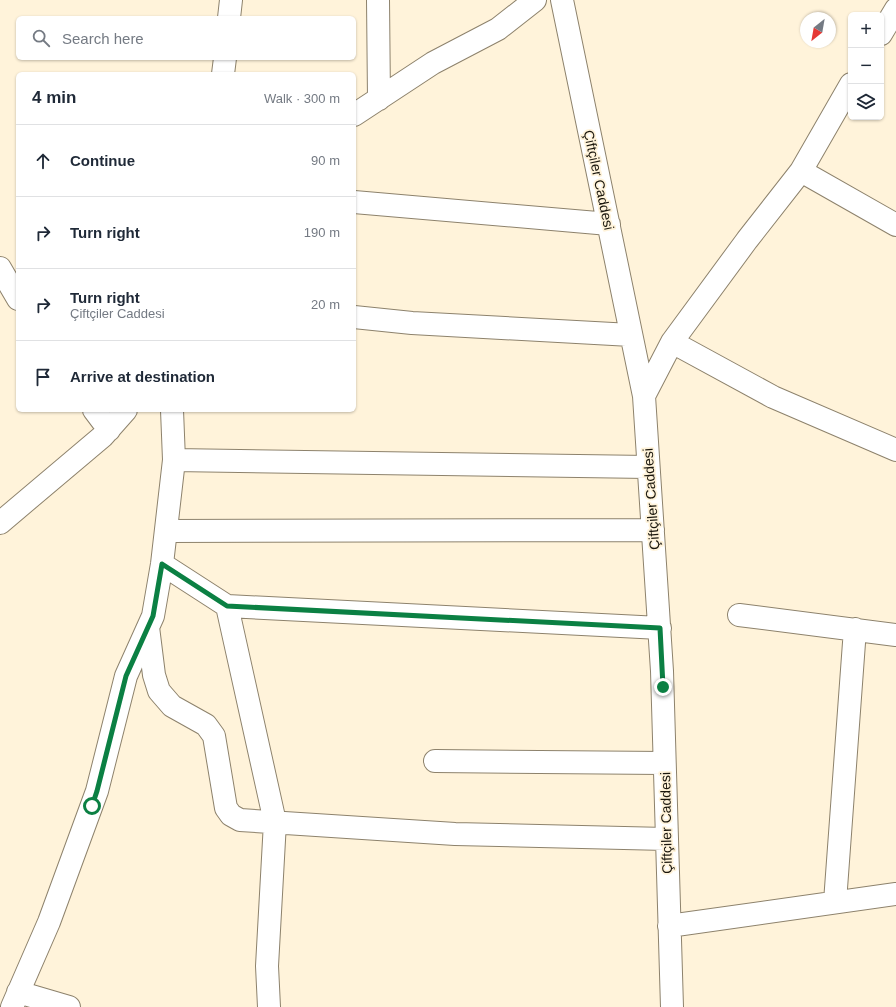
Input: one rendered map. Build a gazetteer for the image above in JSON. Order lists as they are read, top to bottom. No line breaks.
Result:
{"streets":{"street":["Çiftçiler Caddesi"]},"north":"bottom left","page":{"map_buttons":["+","−"],"search":"Search here","heading":["4 min","Walk · 300 m"],"list":[["Continue","90 m"],["Turn right","190 m"],["Turn right","Çiftçiler Caddesi","20 m"],"Arrive at destination"]}}
